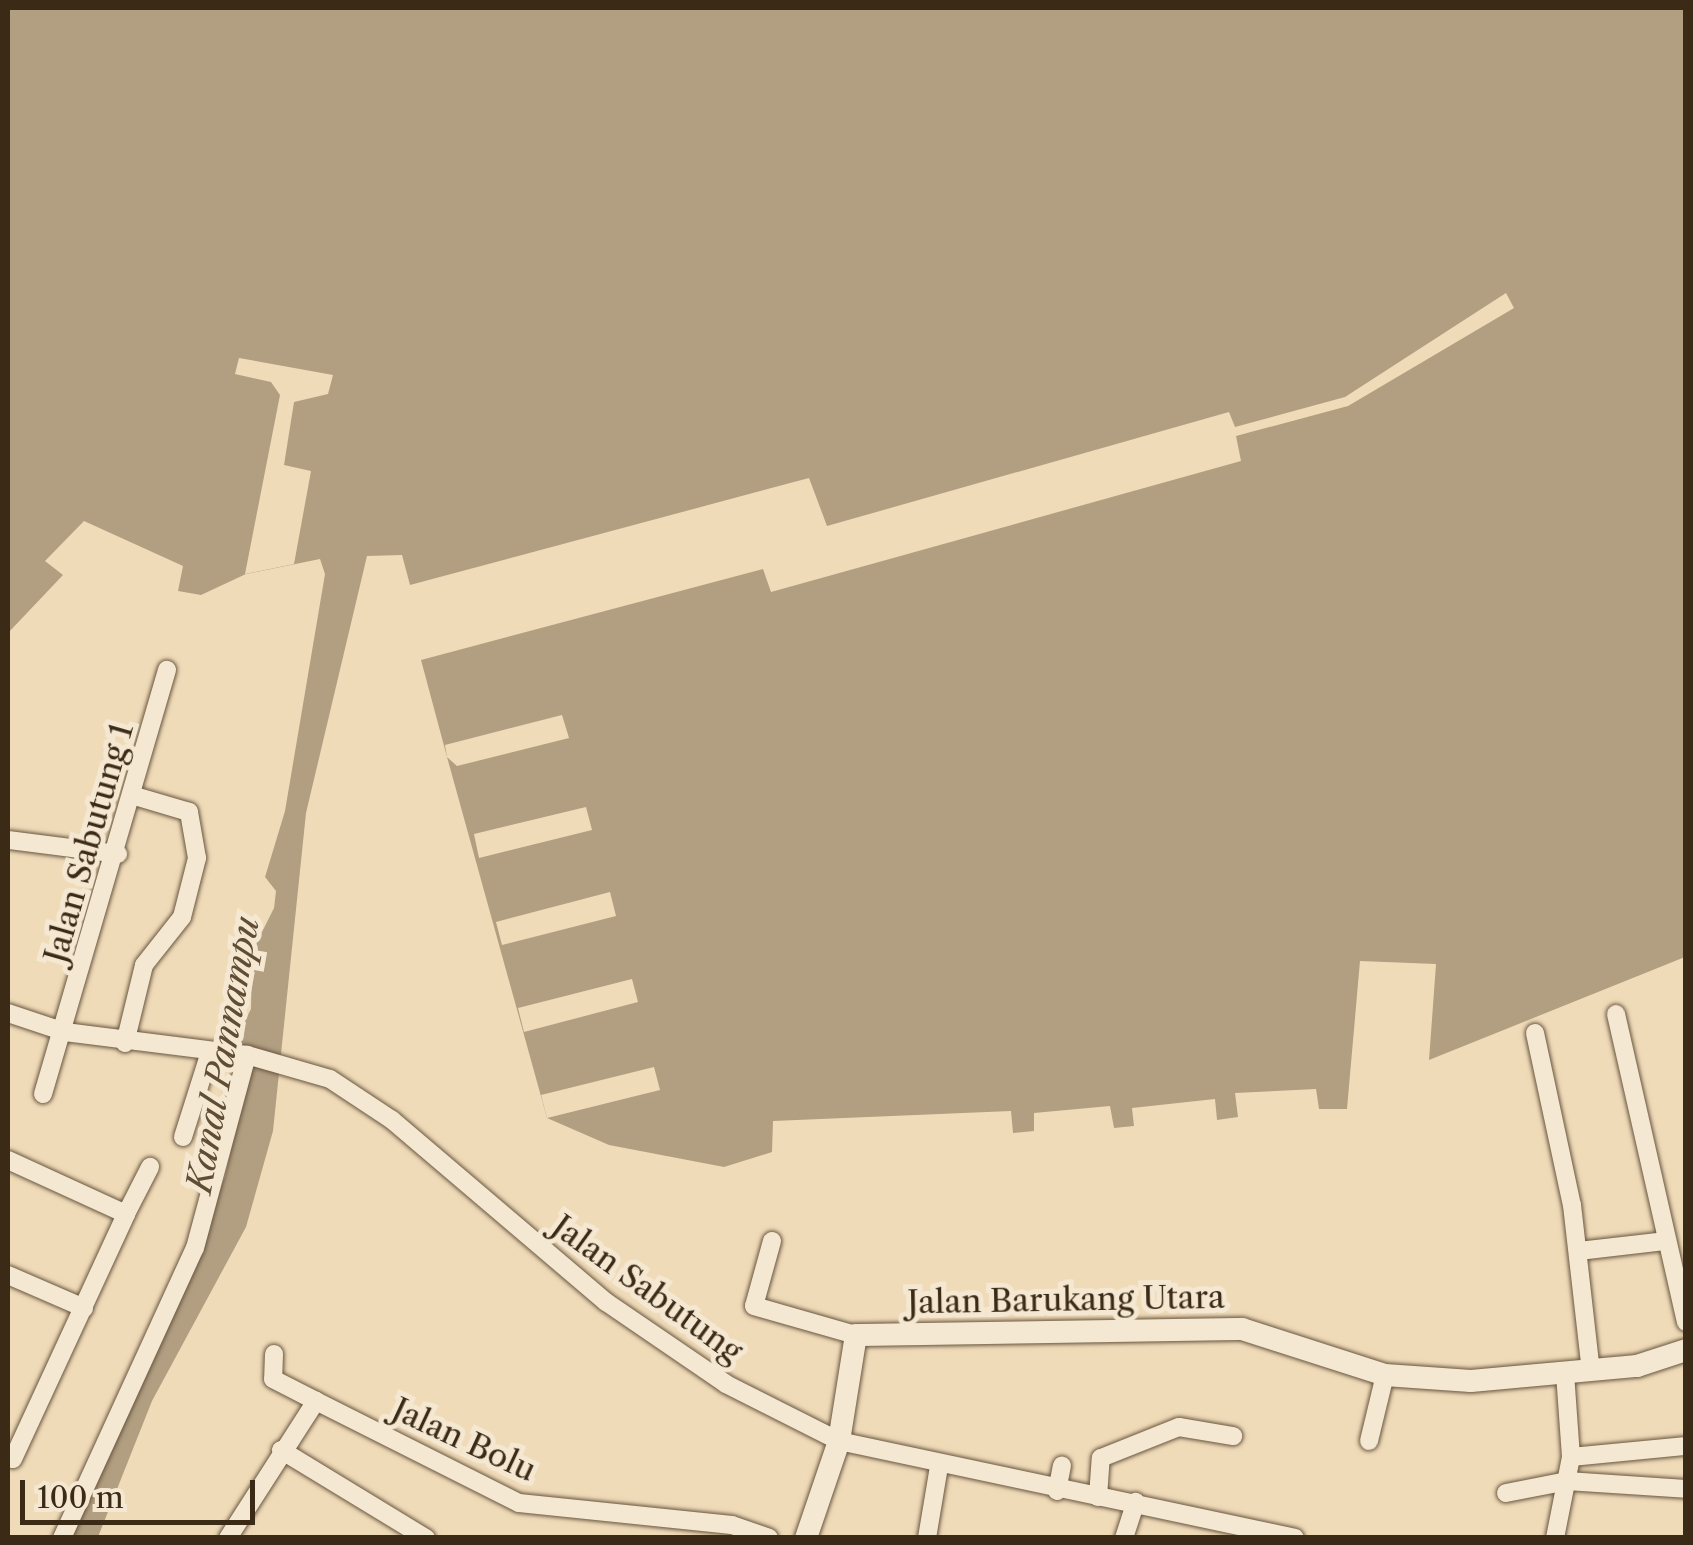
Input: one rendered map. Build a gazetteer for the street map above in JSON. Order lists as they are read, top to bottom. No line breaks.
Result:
{"streets":{"street":["Jalan Sabutung 1","Jalan Sabutung","Jalan Barukang Utara","Jalan Bolu"]},"crossings":[["Jalan Sabutung 1","Jalan Sabutung"]],"water":["Kanal Pannampu"],"scale_bar":"100 m"}
